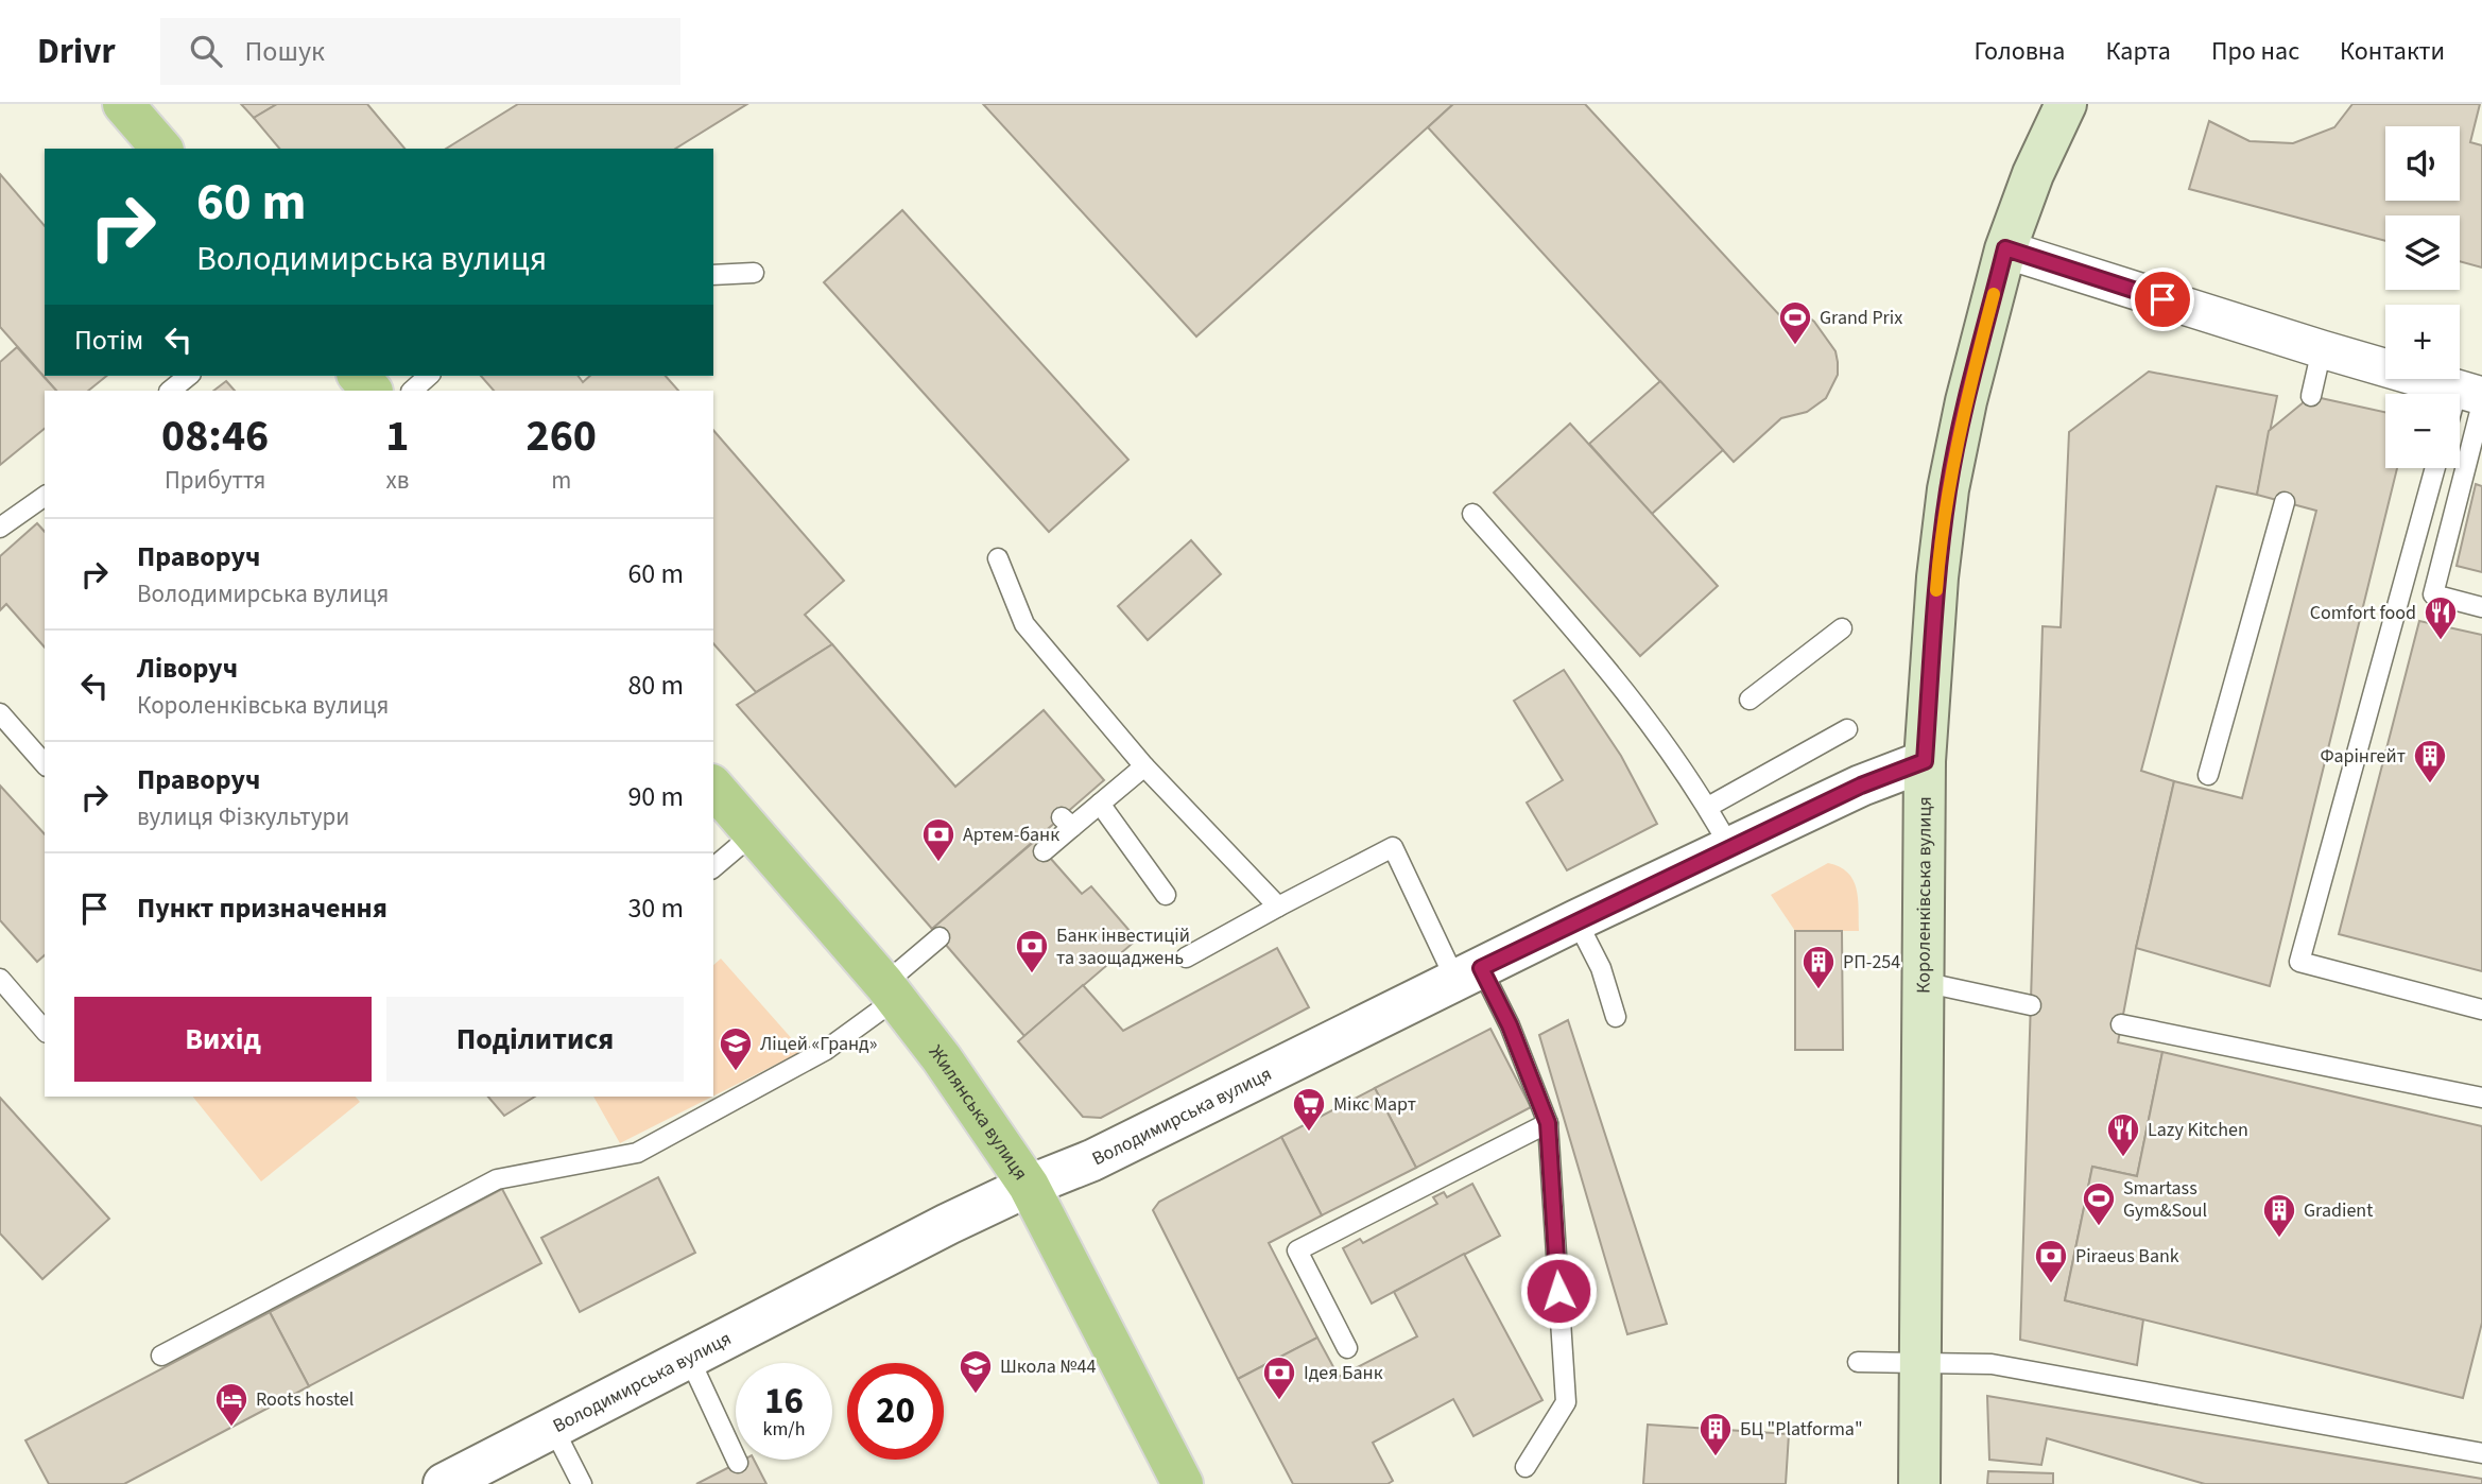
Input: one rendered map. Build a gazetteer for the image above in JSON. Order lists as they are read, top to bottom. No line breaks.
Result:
{"streets":{"main road":["Короленківська вулиця","Жилянська вулиця"],"street":["Володимирська вулиця"]},"crossings":[["Короленківська вулиця","Володимирська вулиця"],["Жилянська вулиця","Володимирська вулиця"]],"places":{"sports":["Grand Prix","Smartass Gym&Soul"],"restaurant":["Comfort food","Lazy Kitchen"],"building":["Фарінгейт","РП-254","Gradient","БЦ \"Platforma\""],"bank":["Артем-банк","Банк інвестицій та заощаджень","Piraeus Bank","Ідея Банк"],"school or university":["Ліцей «Гранд»","Школа №44"],"supermarket":["Мікс Март"],"hotel":["Roots hostel"]},"page":{"header":"Drivr","search":"Пошук","nav":["Головна","Карта","Про нас","Контакти"],"map_buttons":["+","−"],"turn":["60 m","Володимирська вулиця"],"then":"Потім","eta":["08:46","Прибуття","1","хв","260","m"],"list":[{"name":"Праворуч","note":"Володимирська вулиця","value":"60 m"},{"name":"Ліворуч","note":"Короленківська вулиця","value":"80 m"},{"name":"Праворуч","note":"вулиця Фізкультури","value":"90 m"},{"name":"Пункт призначення","value":"30 m"}],"buttons":["Вихід","Поділитися"],"speed":"16 km/h","limit":"20"}}
